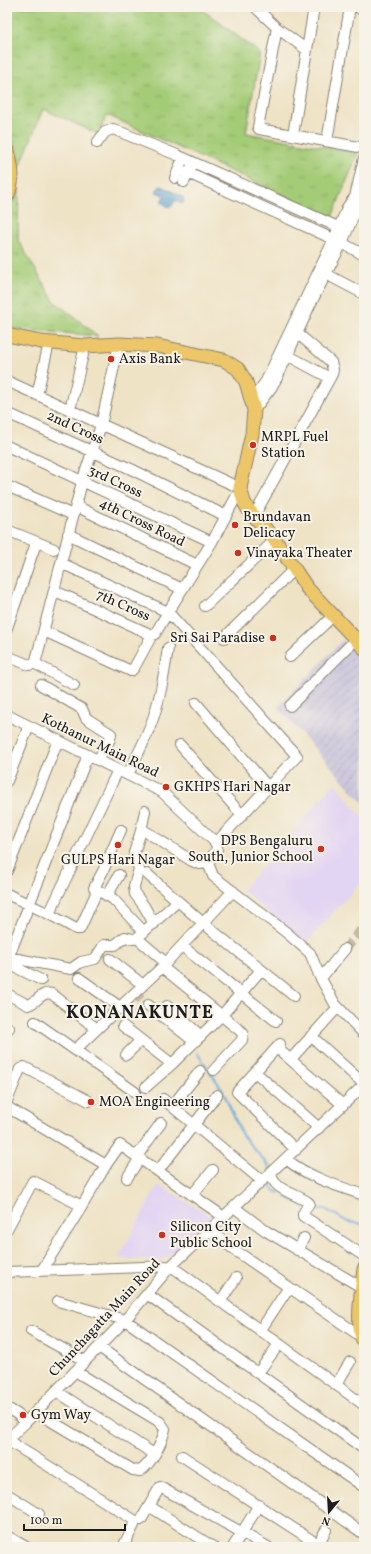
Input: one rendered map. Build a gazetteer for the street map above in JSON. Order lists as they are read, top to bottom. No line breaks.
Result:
{"streets":{"street":["2nd Cross","3rd Cross","4th Cross Road","7th Cross","Kothanur Main Road","Chunchagatta Main Road"]},"crossings":[["2nd Cross","7th Cross"],["3rd Cross","7th Cross"],["4th Cross Road","7th Cross"]],"districts":["KONANAKUNTE"],"places":["Axis Bank","MRPL Fuel Station","Brundavan Delicacy","Vinayaka Theater","Sri Sai Paradise","GKHPS Hari Nagar","GULPS Hari Nagar","DPS Bengaluru South, Junior School","MOA Engineering","Silicon City Public School","Gym Way"],"scale_bar":"100 m","north":"bottom"}
